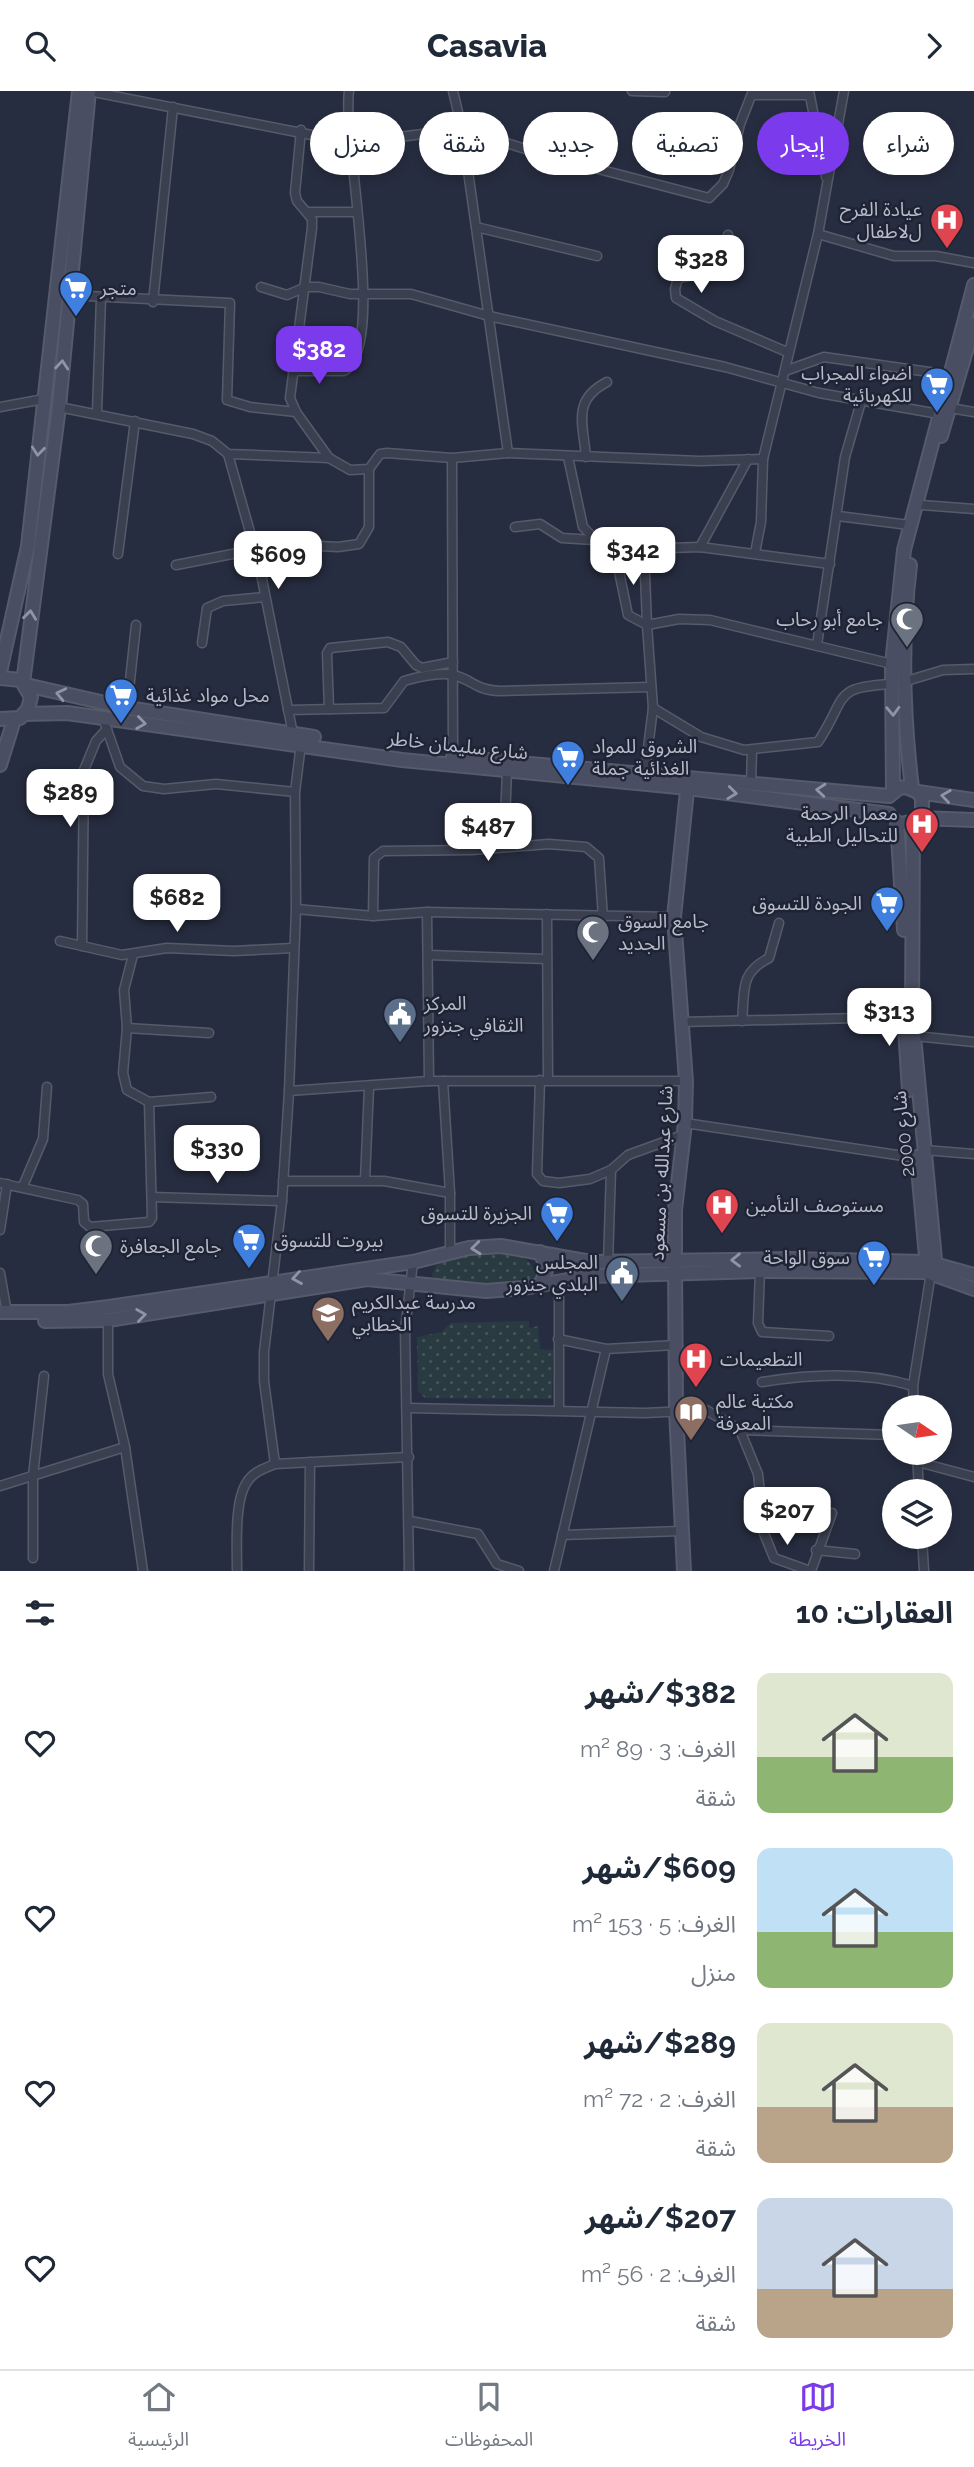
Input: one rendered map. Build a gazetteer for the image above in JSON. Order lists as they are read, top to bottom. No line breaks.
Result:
{"streets":{"main road":["شارع سليمان خاطر","شارع 2000","شارع عبدالله بن مسعود"]},"crossings":[["شارع سليمان خاطر","شارع 2000"],["شارع سليمان خاطر","شارع عبدالله بن مسعود"]],"places":{"hospital":["عيادة الفرح لﻻطفال","معمل الرحمة للتحاليل الطبية","مستوصف التأمين","التطعيمات"],"supermarket":["متجر","اضواء المجراب للكهربائية","محل مواد غذائية","الشروق للمواد الغذائية جملة","الجودة للتسوق","الجزيرة للتسوق","بيروت للتسوق","سوق الواحة"],"mosque":["جامع أبو رحاب","جامع السوق الجديد","جامع الجعافرة"],"public building":["المركز الثقافي جنزور","المجلس البلدي جنزور"],"school or university":["مدرسة عبدالكريم الخطابي"],"library":["مكتبة عالم المعرفة"]},"north":"right","page":{"header":"Casavia","chip":["شراء","إيجار","تصفية","جديد","شقة","منزل"],"price":["$328","$382","$342","$609","$289","$487","$682","$313","$330","$207"],"heading":"العقارات: 10","list":[{"name":"$382/شهر","note":"الغرف: 3 · 89 m² · شقة"},{"name":"$609/شهر","note":"الغرف: 5 · 153 m² · منزل"},{"name":"$289/شهر","note":"الغرف: 2 · 72 m² · شقة"},{"name":"$207/شهر","note":"الغرف: 2 · 56 m² · شقة"}],"tabs":["الخريطة","المحفوظات","الرئيسية"]}}
